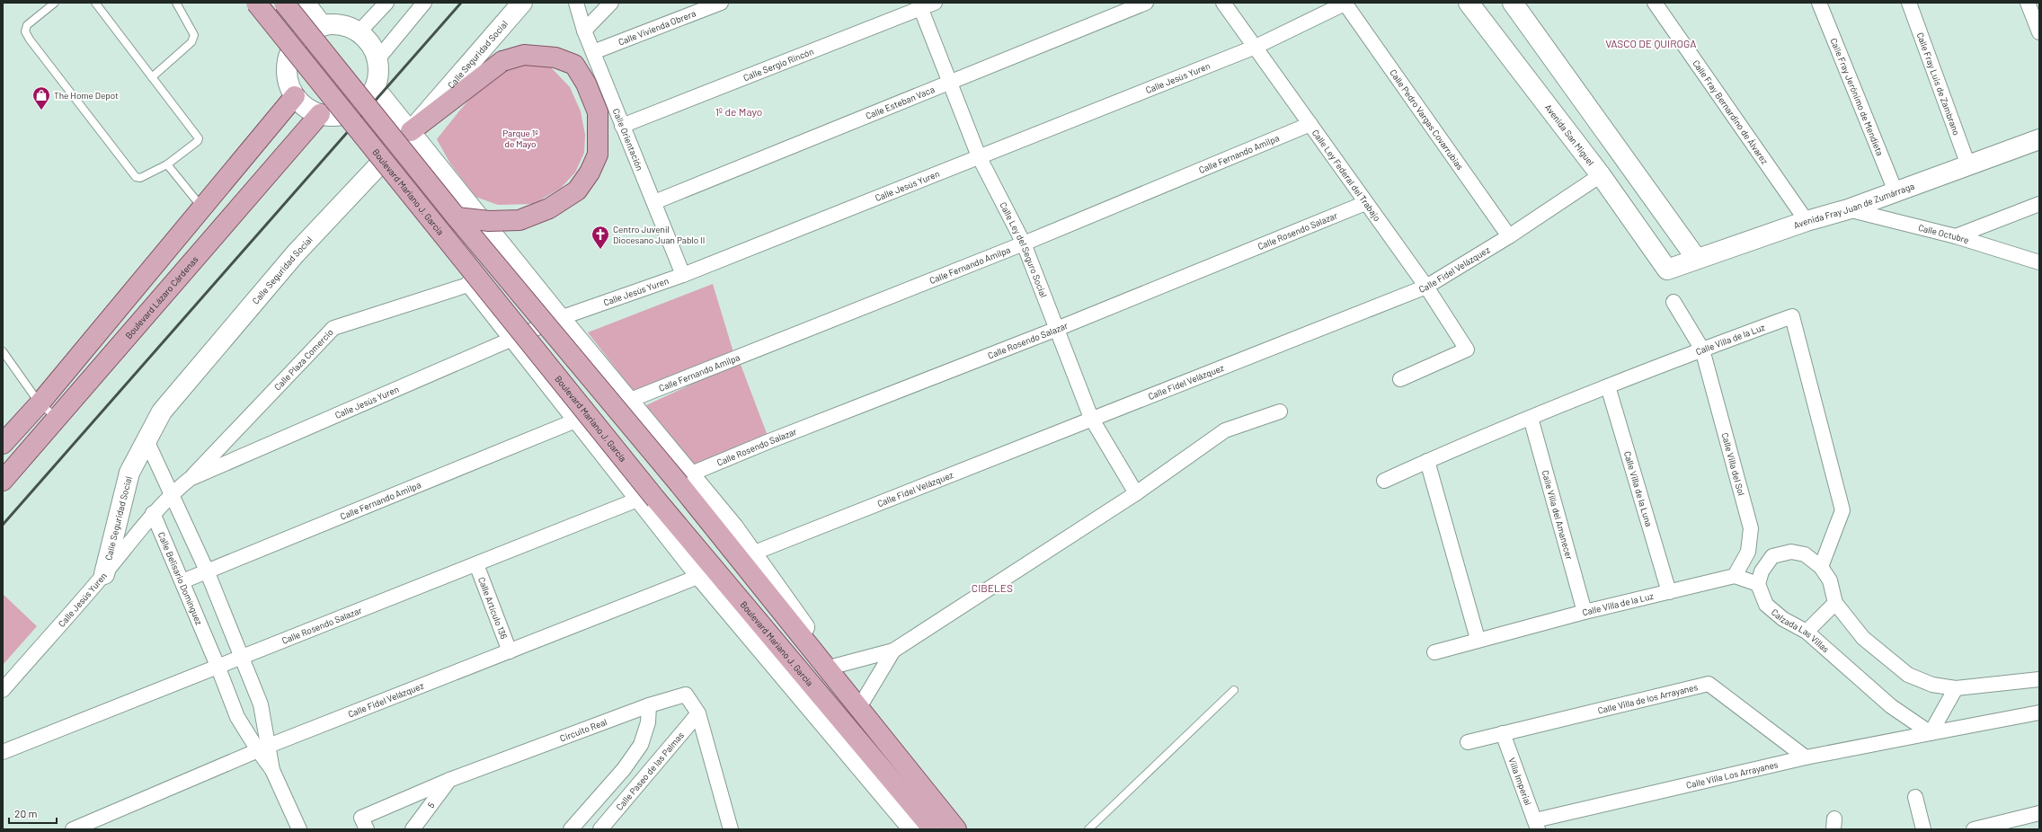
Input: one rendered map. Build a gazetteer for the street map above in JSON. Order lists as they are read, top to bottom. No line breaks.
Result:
{"streets":{"main road":["Boulevard Mariano J. García","Boulevard Lázaro Cárdenas"],"street":["Calle Vivienda Obrera","Calle Seguridad Social","Calle Sergio Rincón","Calle Jesús Yuren","Calle Fray Luis de Zambrano","Calle Fray Jerónimo de Mendieta","Calle Esteban Vaca","Calle Fray Bernardino de Álvarez","Calle Pedro Vargas Covarrubias","Avenida San Miguel","Calle Orientación","Calle Fernando Amilpa","Calle Ley Federal del Trabajo","Avenida Fray Juan de Zumárraga","Calle Rosendo Salazar","Calle Octubre","Calle Ley del Seguro Social","Calle Fidel Velázquez","Calle Villa de la Luz","Calle Plaza Comercio","Calle Villa del Sol","Calle Villa de la Luna","Calle Villa del Amanecer","Calle Belisario Domínguez","Calle Artículo 136","Calzada Las Villas","Calle Villa de los Arrayanes","Circuito Real","Calle Paseo de las Palmas","Calle Villa Los Arrayanes","Villa Imperial","5"]},"crossings":[["Calle Vivienda Obrera","Calle Orientación"],["Calle Seguridad Social","Calle Jesús Yuren"],["Calle Sergio Rincón","Calle Orientación"],["Calle Sergio Rincón","Calle Ley del Seguro Social"],["Calle Jesús Yuren","Calle Pedro Vargas Covarrubias"],["Calle Jesús Yuren","Calle Orientación"],["Calle Jesús Yuren","Calle Ley Federal del Trabajo"],["Calle Jesús Yuren","Calle Ley del Seguro Social"],["Calle Jesús Yuren","Calle Plaza Comercio"],["Calle Fray Luis de Zambrano","Avenida Fray Juan de Zumárraga"],["Calle Fray Jerónimo de Mendieta","Avenida Fray Juan de Zumárraga"],["Calle Esteban Vaca","Calle Orientación"],["Calle Esteban Vaca","Calle Ley del Seguro Social"],["Calle Fray Bernardino de Álvarez","Avenida Fray Juan de Zumárraga"],["Calle Pedro Vargas Covarrubias","Calle Fidel Velázquez"],["Avenida San Miguel","Avenida Fray Juan de Zumárraga"],["Avenida San Miguel","Calle Fidel Velázquez"],["Calle Fernando Amilpa","Calle Ley Federal del Trabajo"],["Calle Fernando Amilpa","Calle Ley del Seguro Social"],["Calle Fernando Amilpa","Calle Belisario Domínguez"],["Calle Ley Federal del Trabajo","Calle Rosendo Salazar"],["Calle Ley Federal del Trabajo","Calle Fidel Velázquez"],["Boulevard Mariano J. García","Calle Rosendo Salazar"],["Avenida Fray Juan de Zumárraga","Calle Octubre"],["Calle Rosendo Salazar","Calle Ley del Seguro Social"],["Calle Rosendo Salazar","Calle Belisario Domínguez"],["Calle Rosendo Salazar","Calle Artículo 136"],["Calle Ley del Seguro Social","Calle Fidel Velázquez"],["Calle Fidel Velázquez","Calle Belisario Domínguez"],["Calle Fidel Velázquez","Calle Artículo 136"],["Calle Villa de la Luz","Calle Villa del Sol"],["Calle Villa de la Luz","Calle Villa de la Luna"],["Calle Villa de la Luz","Calle Villa del Amanecer"],["Calle Villa de la Luz","Calzada Las Villas"],["Calzada Las Villas","Calle Villa Los Arrayanes"],["Calle Villa de los Arrayanes","Calle Villa Los Arrayanes"],["Calle Villa de los Arrayanes","Villa Imperial"],["Circuito Real","Calle Paseo de las Palmas"],["Circuito Real","5"],["Calle Villa Los Arrayanes","Villa Imperial"]],"districts":["VASCO DE QUIROGA","1º de Mayo","CIBELES"],"parks":["Parque 1º de Mayo"],"places":{"shop":["The Home Depot"],"church":["Centro Juvenil Diocesano Juan Pablo II"]},"scale_bar":"20 m"}
